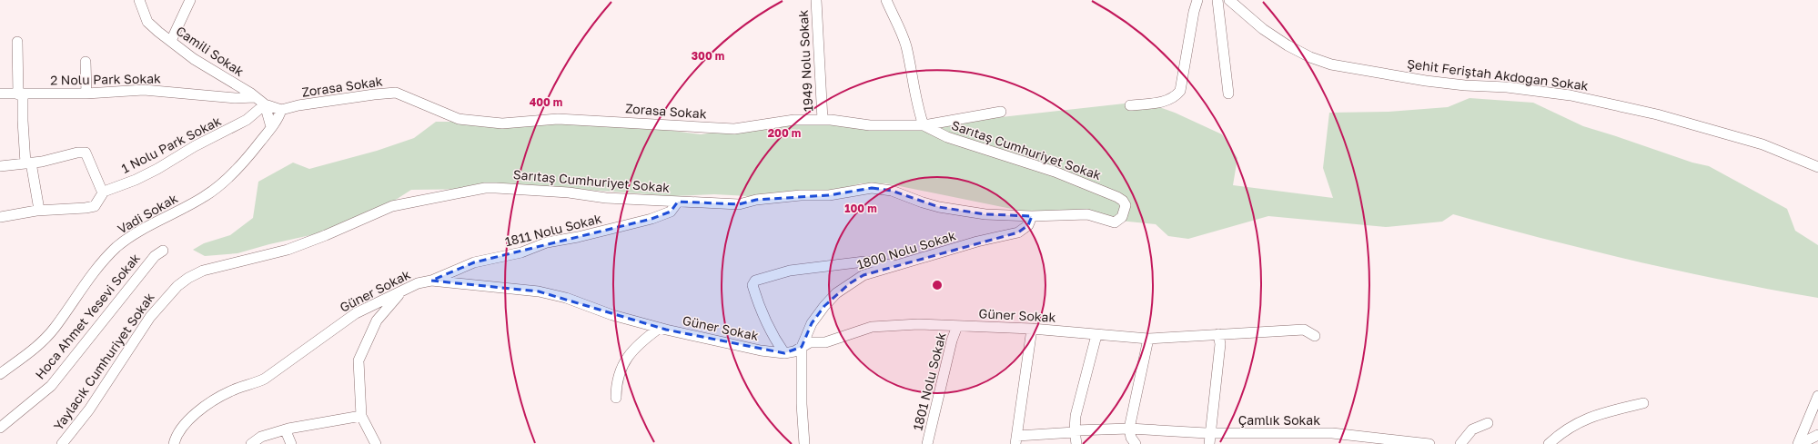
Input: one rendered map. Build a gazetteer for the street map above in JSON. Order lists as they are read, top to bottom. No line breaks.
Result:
{"streets":{"street":["Camili Sokak","1949 Nolu Sokak","Şehit Feriştah Akdoğan Sokak","2 Nolu Park Sokak","Zorasa Sokak","1 Nolu Park Sokak","Sarıtaş Cumhuriyet Sokak","Vadi Sokak","1811 Nolu Sokak","1800 Nolu Sokak","Güner Sokak","Hoca Ahmet Yesevi Sokak","Yaylacık Cumhuriyet Sokak","1801 Nolu Sokak","Çamlık Sokak"]},"crossings":[["Camili Sokak","2 Nolu Park Sokak"],["Camili Sokak","Zorasa Sokak"],["Camili Sokak","1 Nolu Park Sokak"],["Camili Sokak","Vadi Sokak"],["1949 Nolu Sokak","Zorasa Sokak"],["Zorasa Sokak","Sarıtaş Cumhuriyet Sokak"],["Zorasa Sokak","Vadi Sokak"],["Sarıtaş Cumhuriyet Sokak","1811 Nolu Sokak"],["Sarıtaş Cumhuriyet Sokak","1800 Nolu Sokak"],["Sarıtaş Cumhuriyet Sokak","Yaylacık Cumhuriyet Sokak"],["1811 Nolu Sokak","Güner Sokak"],["1800 Nolu Sokak","Güner Sokak"],["Güner Sokak","1801 Nolu Sokak"]],"rings":["300 m","400 m","200 m","100 m"]}
